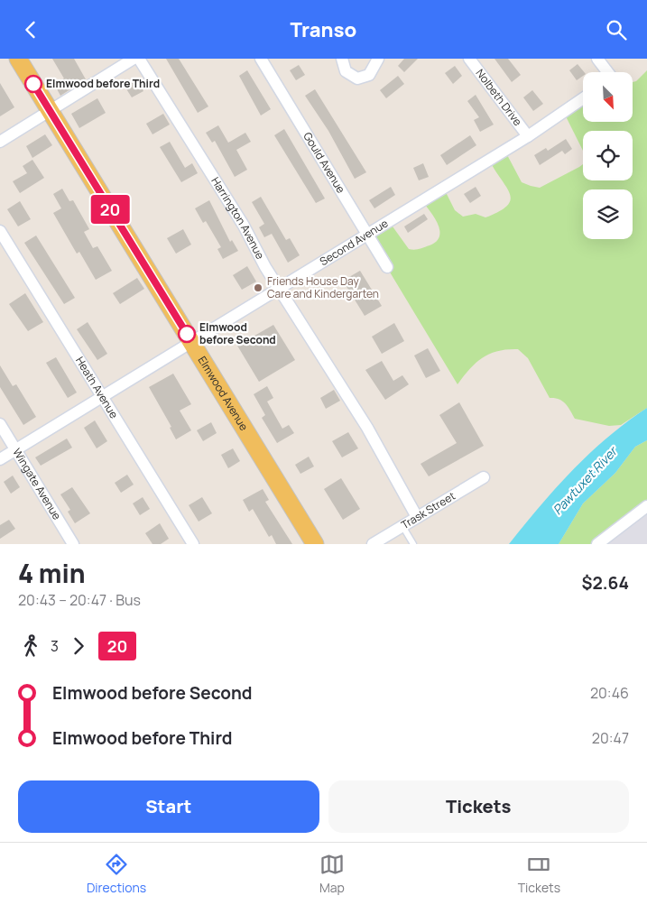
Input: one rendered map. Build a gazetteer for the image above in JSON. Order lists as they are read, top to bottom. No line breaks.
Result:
{"streets":{"main road":["Elmwood Avenue"],"street":["Nolbeth Drive","Gould Avenue","Harrington Avenue","Second Avenue","Heath Avenue","Wingate Avenue","Trask Street"]},"crossings":[["Nolbeth Drive","Second Avenue"],["Gould Avenue","Second Avenue"],["Harrington Avenue","Second Avenue"],["Harrington Avenue","Trask Street"],["Second Avenue","Heath Avenue"],["Second Avenue","Elmwood Avenue"],["Second Avenue","Wingate Avenue"]],"water":["Pawtuxet River"],"places":["Elmwood before Third","Friends House Day Care and Kindergarten","Elmwood before Second"],"lines":["bus line 20"],"north":"bottom right","page":{"header":"Transo","on_map":"20","heading":["4 min","20:43 – 20:47 · Bus","$2.64"],"legs":["3","20"],"list":[{"name":"Elmwood before Second","value":"20:46"},{"name":"Elmwood before Third","value":"20:47"}],"buttons":["Start","Tickets"],"tabs":["Directions","Map","Tickets"]}}
